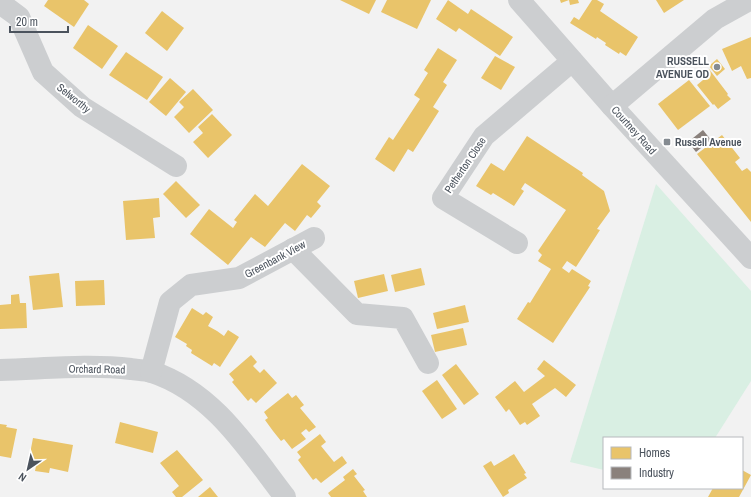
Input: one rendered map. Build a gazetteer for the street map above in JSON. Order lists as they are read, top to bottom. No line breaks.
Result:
{"streets":{"street":["Selworthy","Courtney Road","Petherton Close","Greenbank View","Orchard Road"]},"crossings":[["Courtney Road","Petherton Close"],["Greenbank View","Orchard Road"]],"places":{"other":["RUSSELL AVENUE OD"],"transit":["Russell Avenue"]},"legend":["Homes","Industry"],"scale_bar":"20 m","north":"bottom left"}
